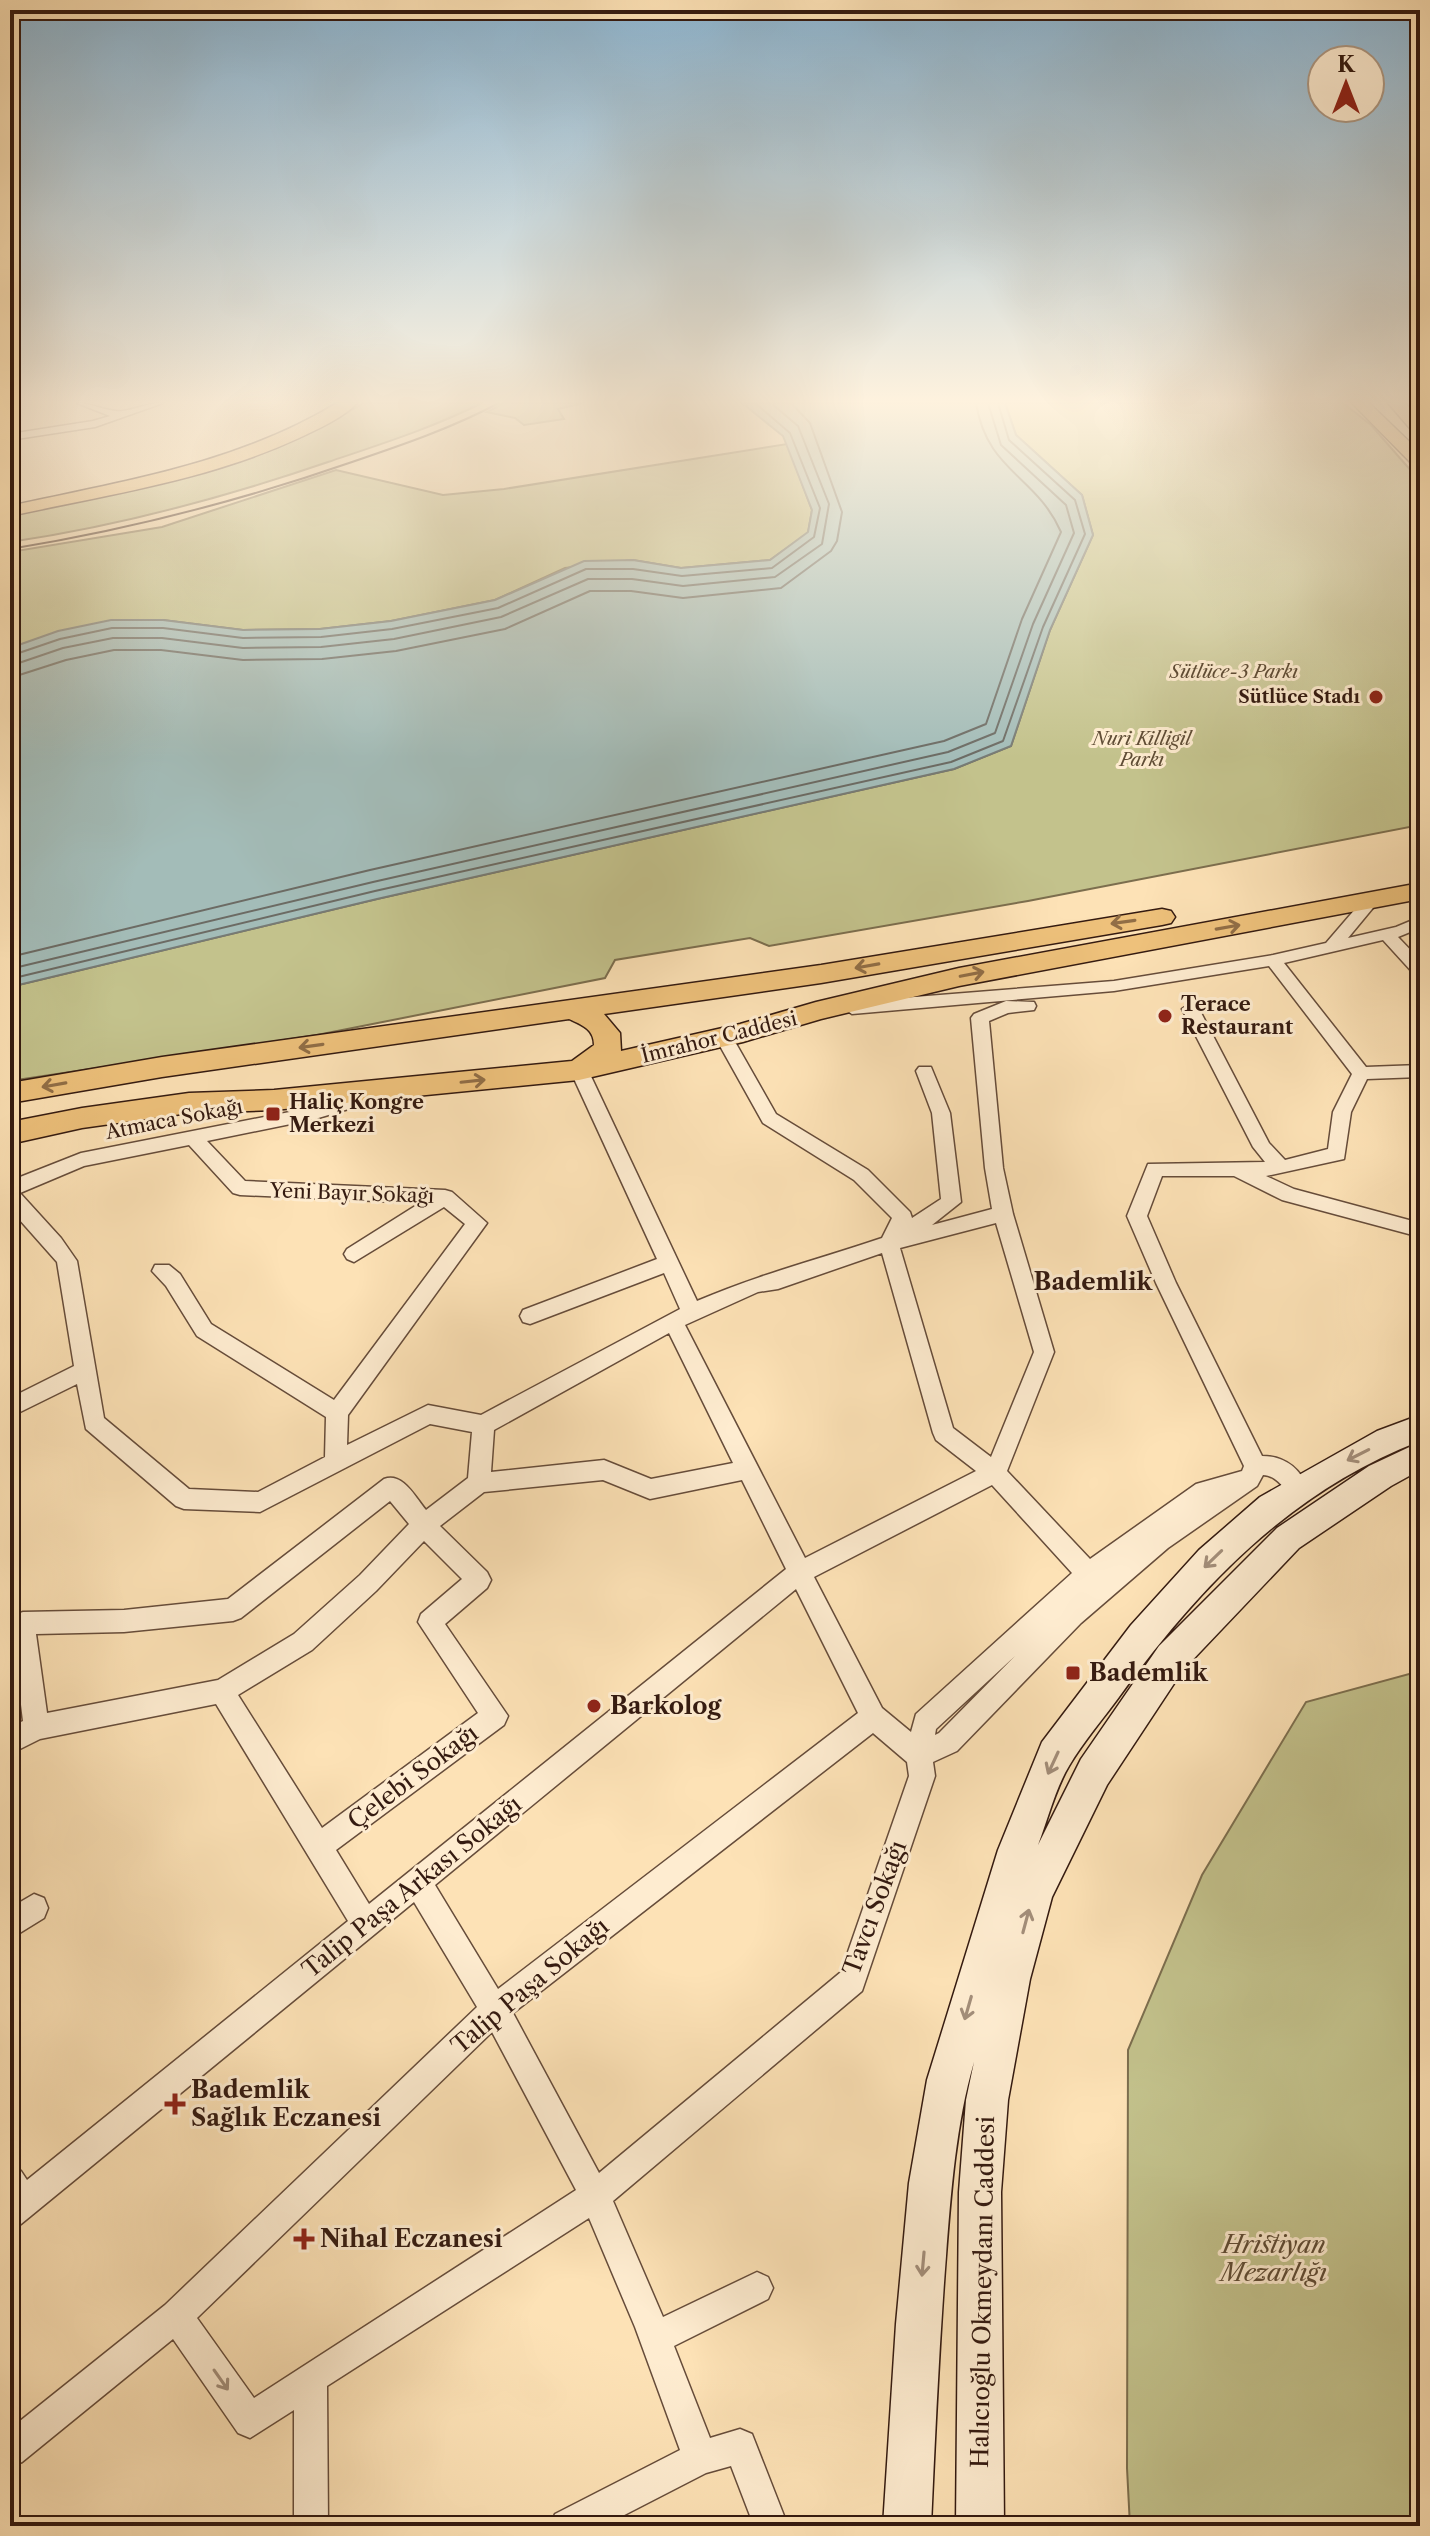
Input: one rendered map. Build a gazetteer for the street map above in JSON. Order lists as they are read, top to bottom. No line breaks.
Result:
{"streets":{"main road":["İmrahor Caddesi","Halıcıoğlu Okmeydanı Caddesi"],"street":["Atmaca Sokağı","Yeni Bayır Sokağı","Çelebi Sokağı","Talip Paşa Arkası Sokağı","Tavcı Sokağı","Talip Paşa Sokağı"]},"crossings":[["İmrahor Caddesi","Atmaca Sokağı"],["Atmaca Sokağı","Yeni Bayır Sokağı"],["Tavcı Sokağı","Talip Paşa Sokağı"],["Tavcı Sokağı","Halıcıoğlu Okmeydanı Caddesi"]],"districts":["Bademlik"],"parks":["Sütlüce-3 Parkı","Nuri Killigil Parkı","Hristiyan Mezarlığı"],"places":{"other":["Sütlüce Stadı","Terace Restaurant","Barkolog"],"transit":["Haliç Kongre Merkezi","Bademlik"],"health":["Bademlik Sağlık Eczanesi","Nihal Eczanesi"]},"north":"top"}
